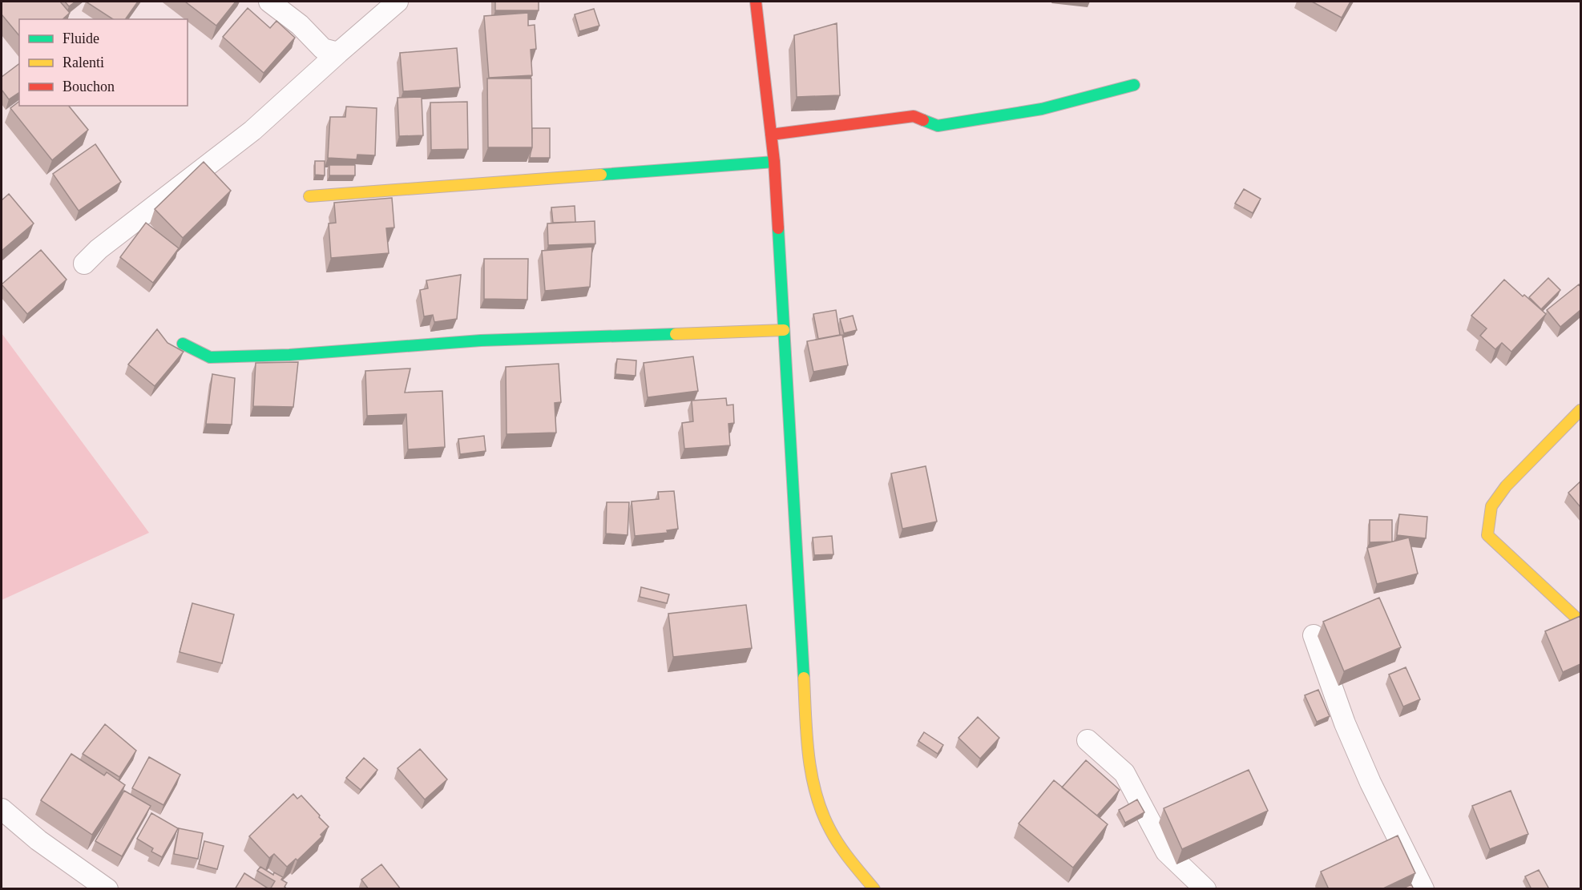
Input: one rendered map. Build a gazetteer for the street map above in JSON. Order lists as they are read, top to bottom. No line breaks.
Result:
{"legend":["Fluide","Ralenti","Bouchon"]}
